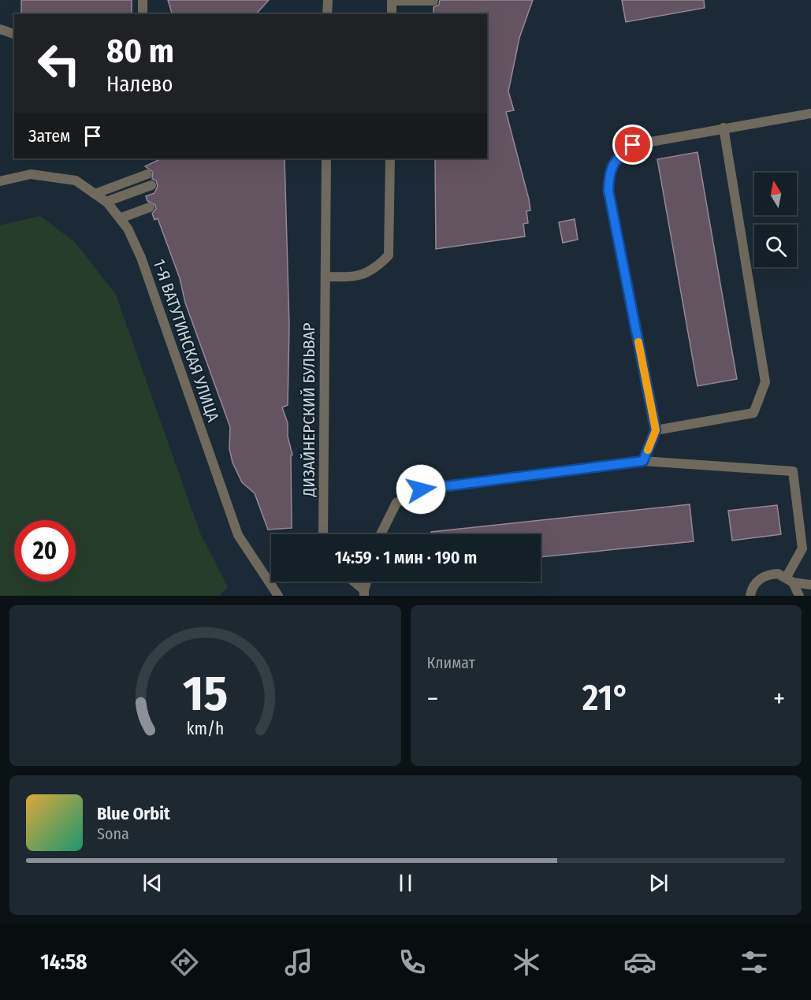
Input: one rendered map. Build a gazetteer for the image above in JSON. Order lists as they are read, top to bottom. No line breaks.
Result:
{"streets":{"street":["1-Я ВАТУТИНСКАЯ УЛИЦА","ДИЗАЙНЕРСКИЙ БУЛЬВАР"]},"north":"top","page":{"turn":["80 m","Налево"],"then":"Затем","limit":"20","trip":"14:59 · 1 мин · 190 m","tile":"Климат","heat":["−","21°","+"],"song":["Blue Orbit","Sona"],"tabs":"14:58","gauge":["15","km/h"]}}
